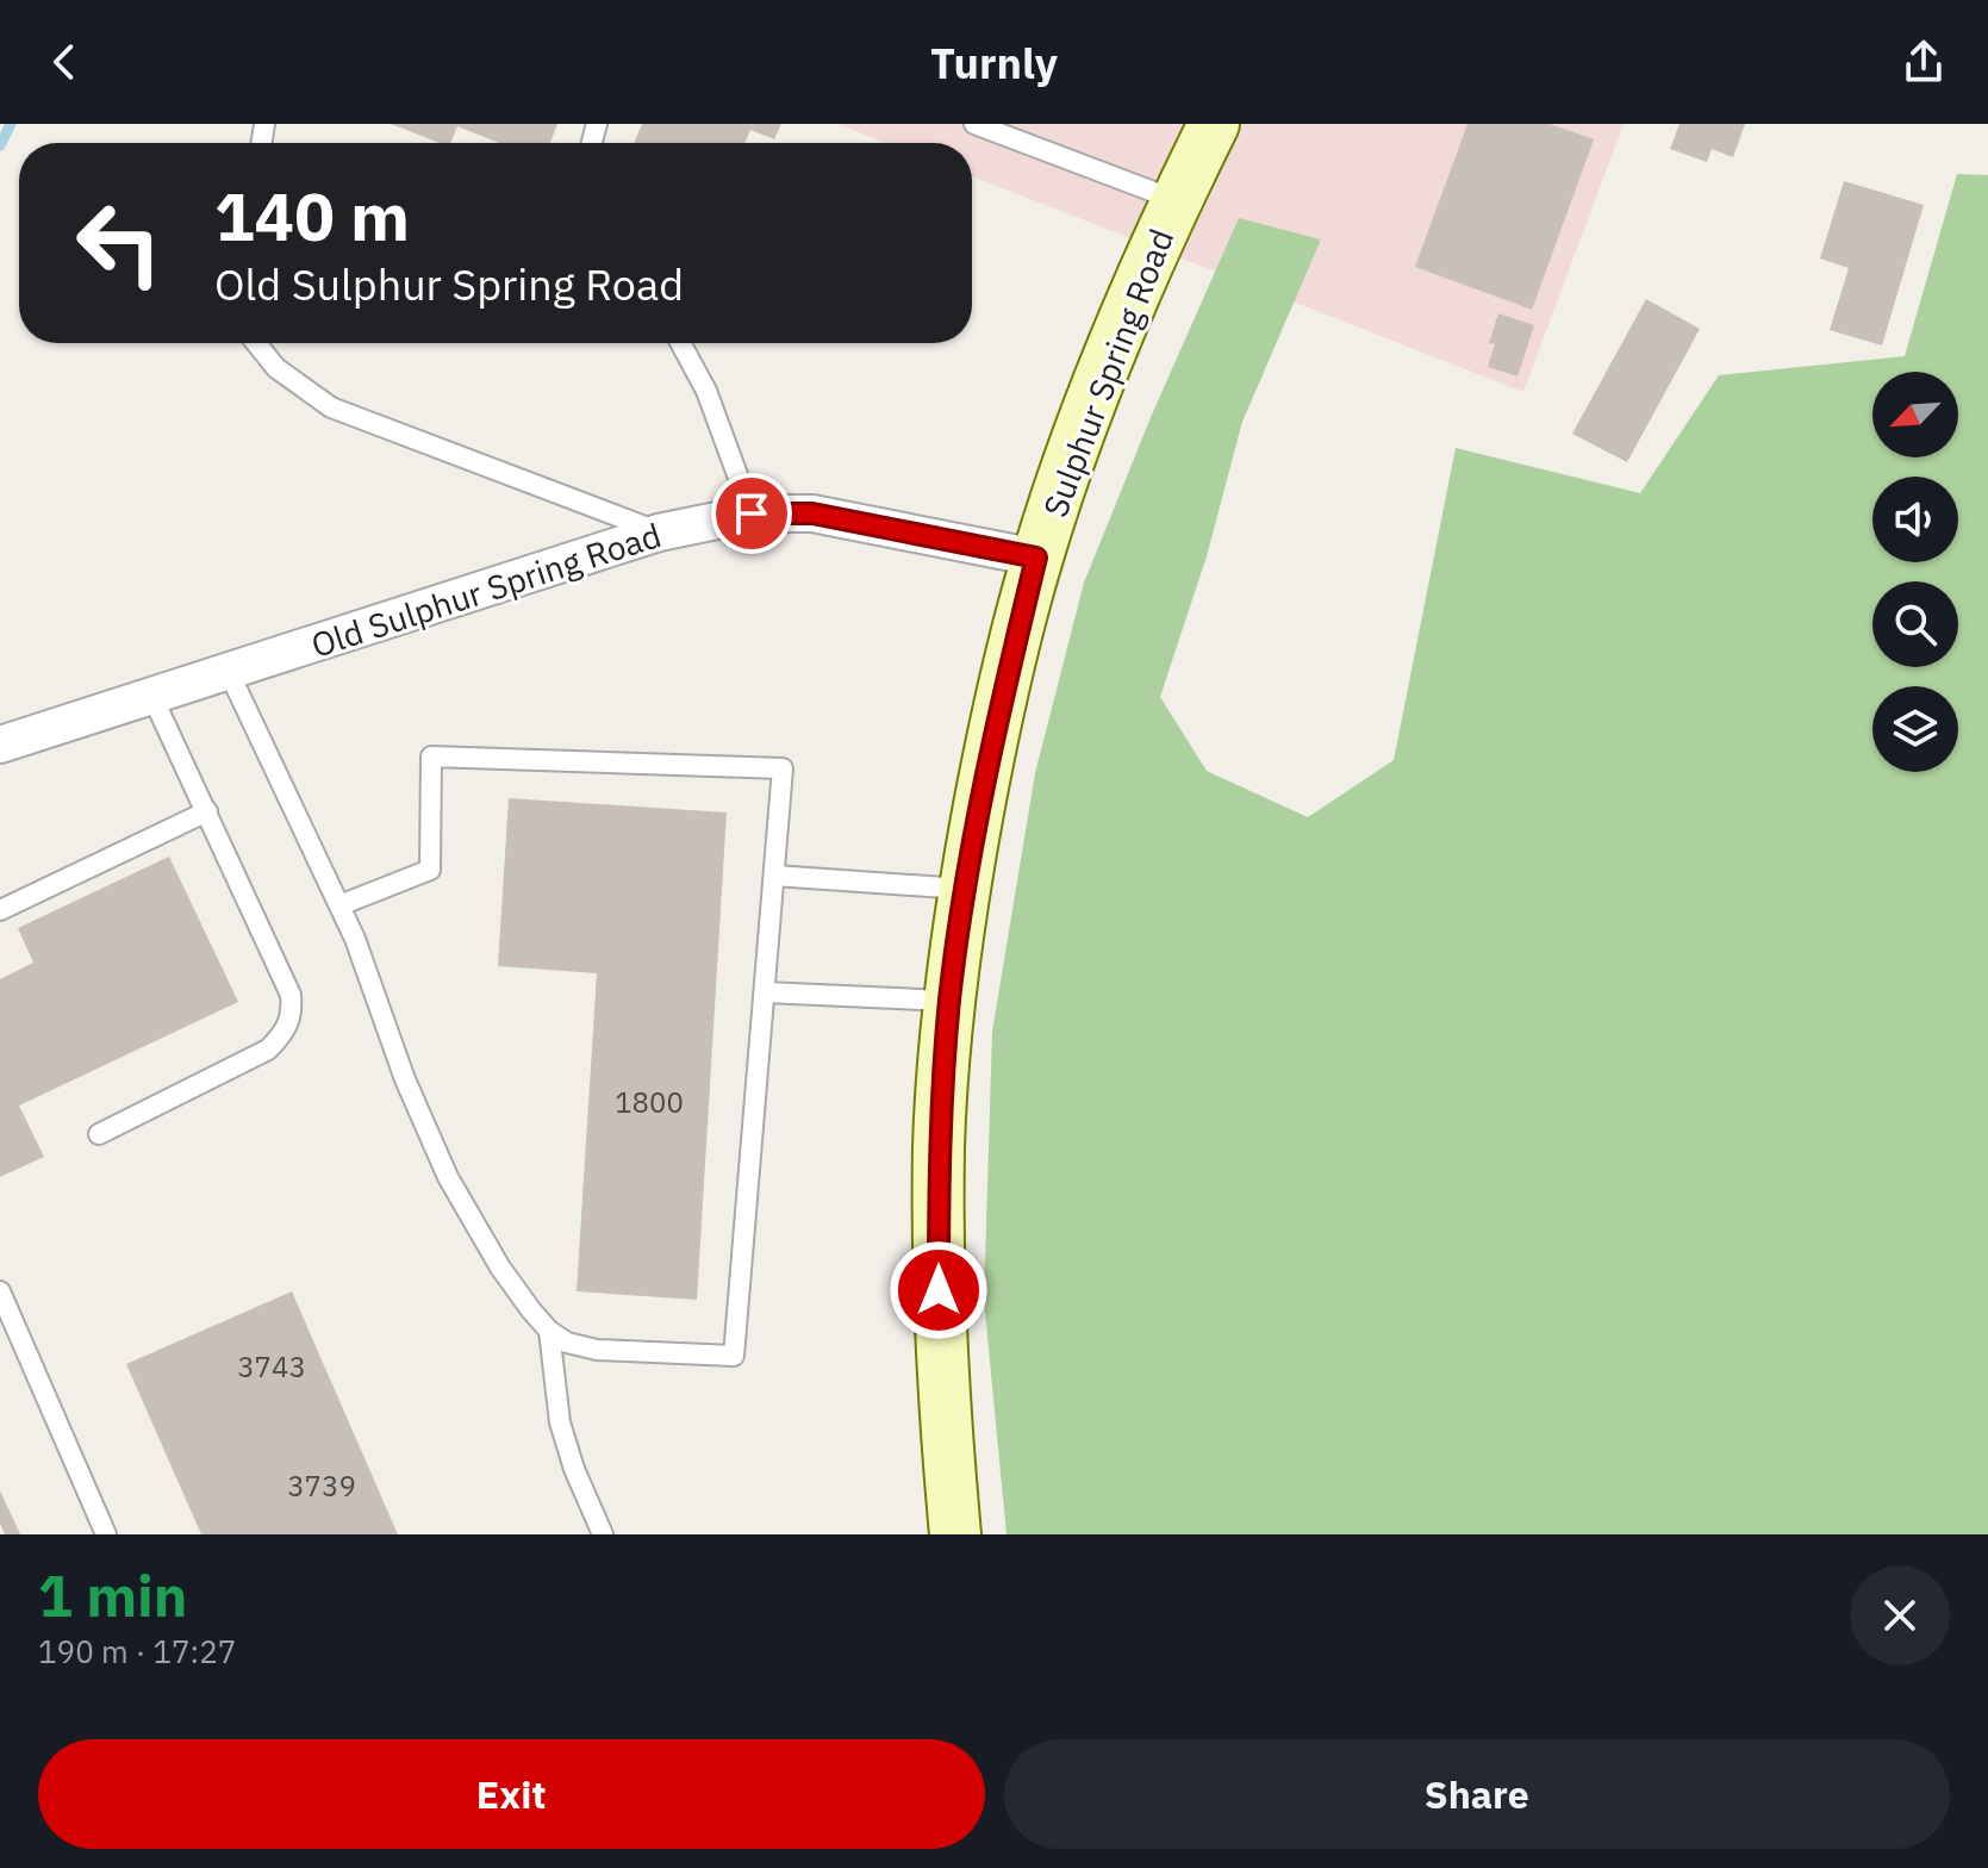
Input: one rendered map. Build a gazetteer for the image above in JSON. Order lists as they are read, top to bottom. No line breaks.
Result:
{"streets":{"main road":["Sulphur Spring Road"],"street":["Old Sulphur Spring Road"]},"crossings":[["Sulphur Spring Road","Old Sulphur Spring Road"]],"house_numbers":["1800","3743","3739"],"north":"bottom left","page":{"header":"Turnly","turn":["140 m","Old Sulphur Spring Road"],"heading":["1 min","190 m · 17:27"],"buttons":["Exit","Share"]}}
